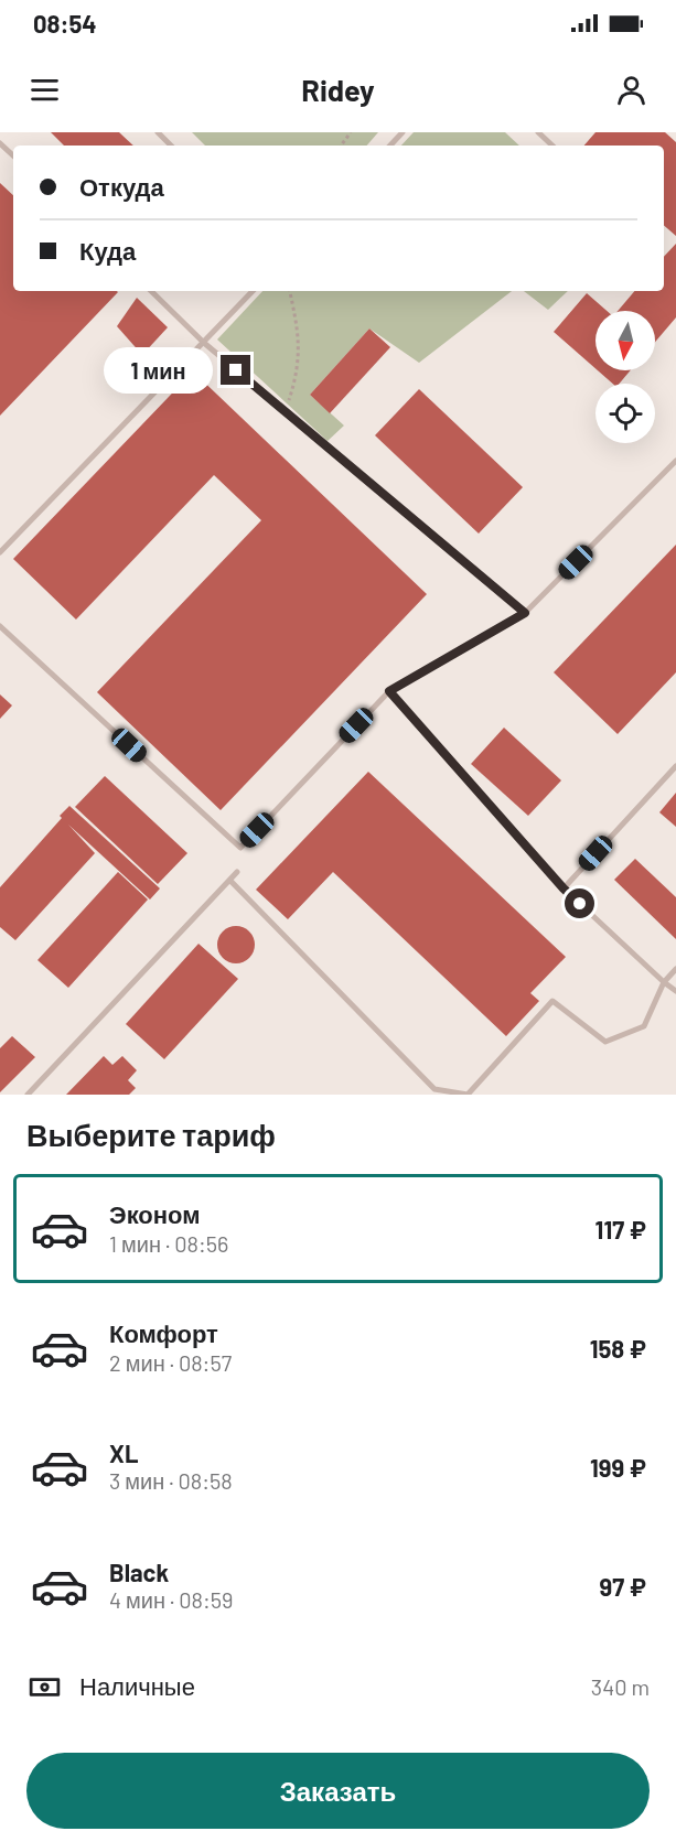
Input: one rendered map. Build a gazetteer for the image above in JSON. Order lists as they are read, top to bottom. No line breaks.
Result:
{"north":"bottom","page":{"status":"08:54","header":"Ridey","banner":["Откуда","Куда"],"bubble":"1 мин","heading":"Выберите тариф","list":[{"name":"Эконом","note":"1 мин · 08:56","value":"117 ₽"},{"name":"Комфорт","note":"2 мин · 08:57","value":"158 ₽"},{"name":"XL","note":"3 мин · 08:58","value":"199 ₽"},{"name":"Black","note":"4 мин · 08:59","value":"97 ₽"}],"pay":["Наличные","340 m"],"buttons":"Заказать"}}
